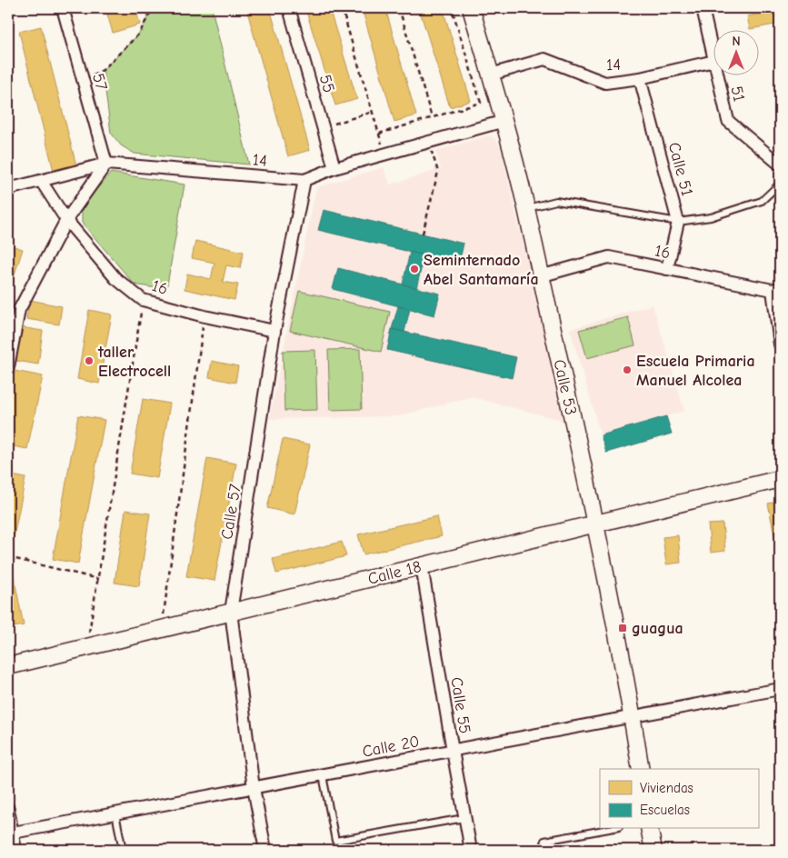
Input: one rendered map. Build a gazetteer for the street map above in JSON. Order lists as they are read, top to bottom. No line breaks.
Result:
{"streets":{"street":["14","57","55","51","Calle 51","16","Calle 53","Calle 57","Calle 18","Calle 55","Calle 20"]},"crossings":[["14","57"],["14","55"],["14","Calle 51"],["14","16"],["14","Calle 53"],["14","Calle 57"],["Calle 51","16"],["16","Calle 53"],["16","Calle 57"],["Calle 53","Calle 18"],["Calle 53","Calle 20"],["Calle 57","Calle 18"],["Calle 57","Calle 20"],["Calle 18","Calle 55"],["Calle 55","Calle 20"]],"places":{"other":["Seminternado Abel Santamaría","taller Electrocell","Escuela Primaria Manuel Alcolea"],"transit":["guagua"]},"legend":["Viviendas","Escuelas"],"north":"top"}
